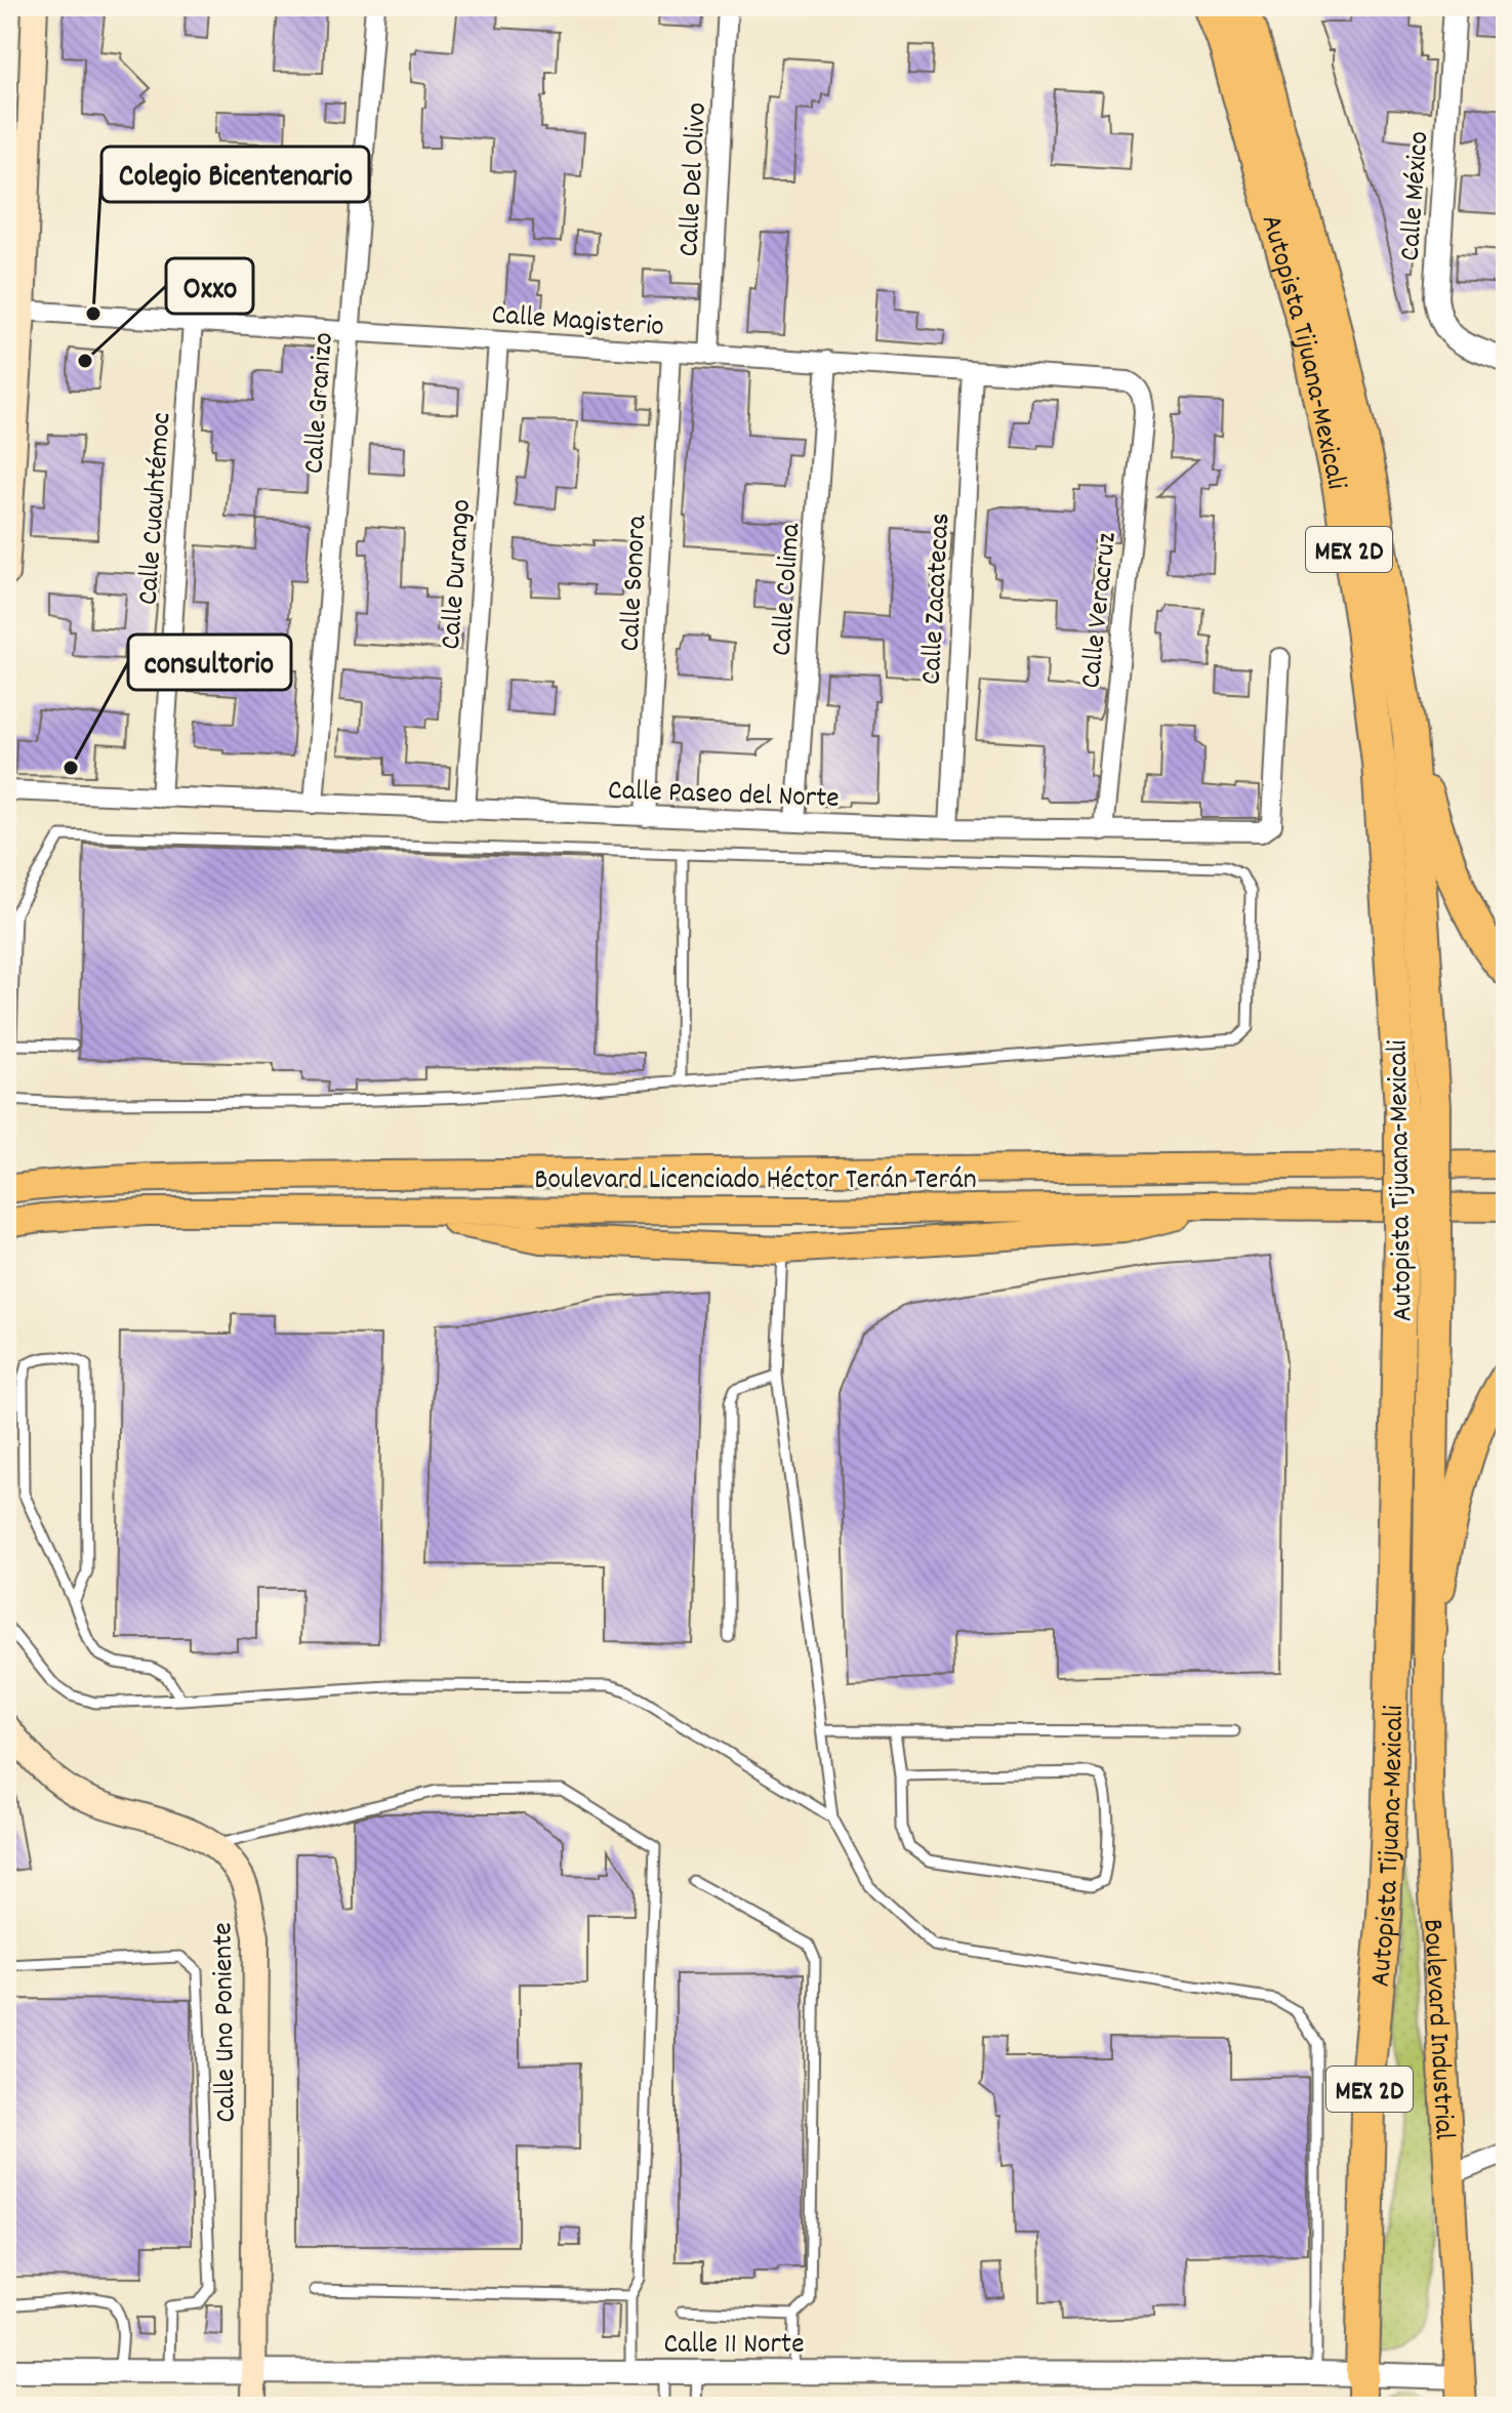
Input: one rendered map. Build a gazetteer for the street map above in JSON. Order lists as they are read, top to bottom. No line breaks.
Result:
{"streets":{"highway":["Autopista Tijuana-Mexicali","MEX 2D","Boulevard Industrial"],"main road":["Boulevard Licenciado Héctor Terán Terán","Calle Uno Poniente"],"street":["Calle Del Olivo","Calle México","Calle Magisterio","Calle Granizo","Calle Cuauhtémoc","Calle Durango","Calle Sonora","Calle Colima","Calle Zacatecas","Calle Veracruz","Calle Paseo del Norte","Calle 11 Norte"]},"crossings":[["Calle Del Olivo","Calle Magisterio"],["Calle Magisterio","Calle Granizo"],["Calle Magisterio","Calle Cuauhtémoc"],["Calle Magisterio","Calle Durango"],["Calle Magisterio","Calle Sonora"],["Calle Magisterio","Calle Colima"],["Calle Magisterio","Calle Zacatecas"],["Calle Magisterio","Calle Veracruz"],["Autopista Tijuana-Mexicali","Boulevard Industrial"],["Autopista Tijuana-Mexicali","Calle 11 Norte"],["Calle Granizo","Calle Paseo del Norte"],["Calle Cuauhtémoc","Calle Paseo del Norte"],["Calle Durango","Calle Paseo del Norte"],["Calle Sonora","Calle Paseo del Norte"],["Calle Colima","Calle Paseo del Norte"],["Calle Zacatecas","Calle Paseo del Norte"],["Calle Veracruz","Calle Paseo del Norte"],["Calle Uno Poniente","Calle 11 Norte"],["Boulevard Industrial","Calle 11 Norte"]],"places":["Colegio Bicentenario","Oxxo","consultorio"]}
